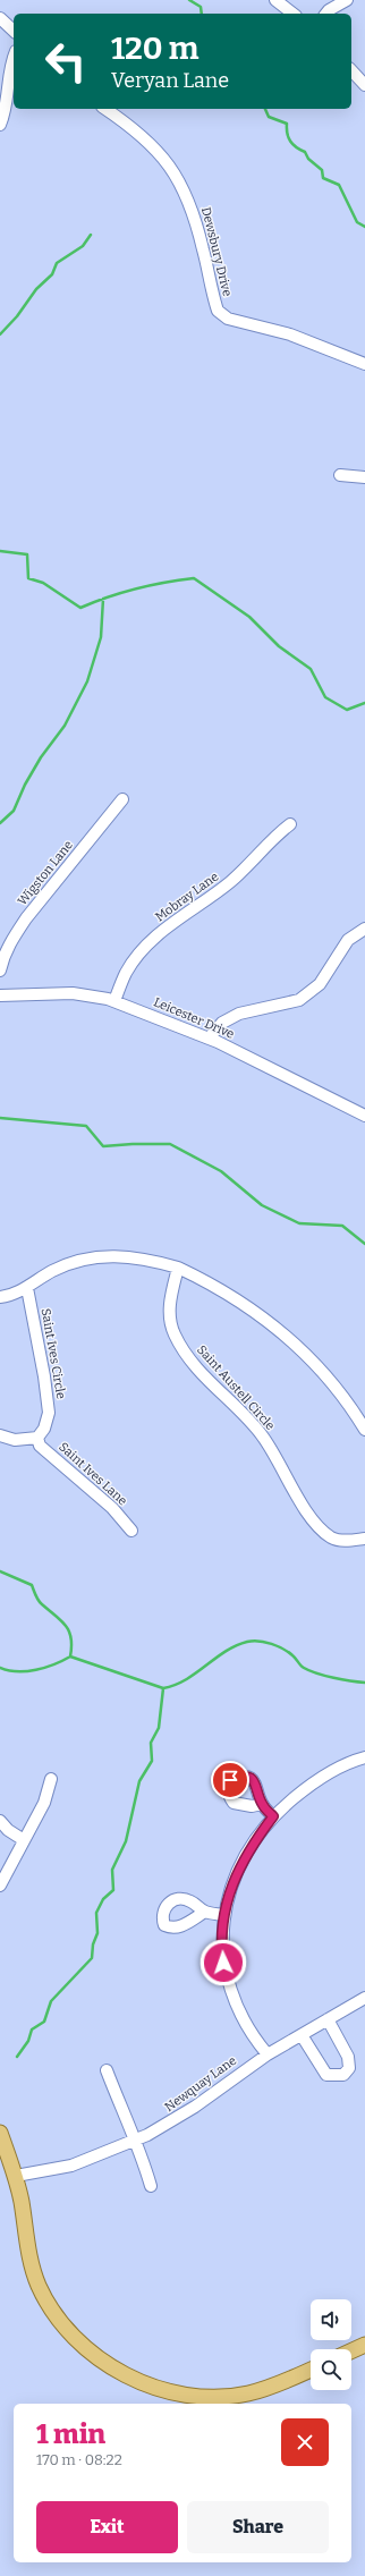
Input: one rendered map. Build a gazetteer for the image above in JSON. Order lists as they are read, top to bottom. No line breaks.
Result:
{"streets":{"street":["Dewsbury Drive","Wigston Lane","Mobray Lane","Leicester Drive","Saint Ives Circle","Saint Austell Circle","Saint Ives Lane","Newquay Lane"]},"crossings":[["Mobray Lane","Leicester Drive"],["Saint Ives Circle","Saint Ives Lane"]],"page":{"turn":["120 m","Veryan Lane"],"heading":["1 min","170 m · 08:22"],"buttons":["Exit","Share"]}}
